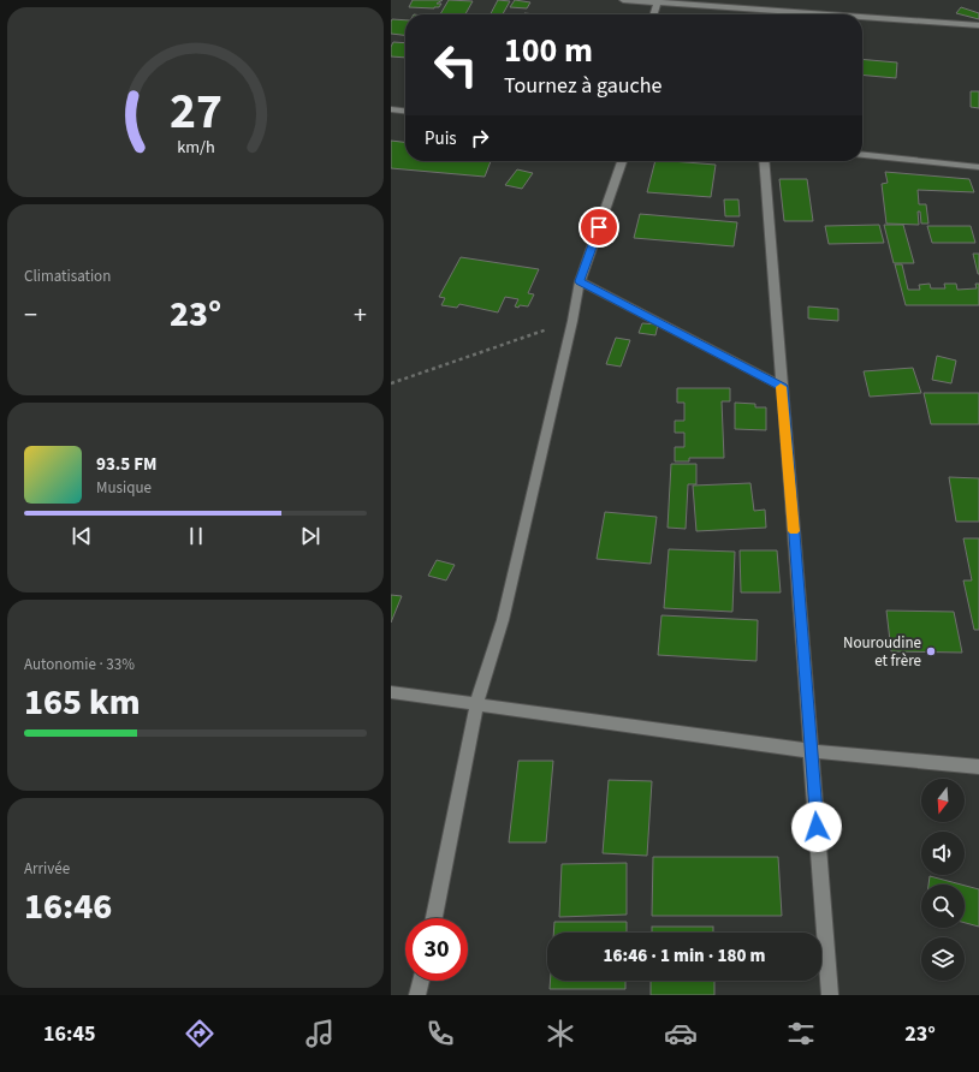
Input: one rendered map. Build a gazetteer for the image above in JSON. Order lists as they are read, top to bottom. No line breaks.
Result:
{"places":["Nouroudine et frère"],"north":"bottom","page":{"turn":["100 m","Tournez à gauche"],"then":"Puis","tile":["Climatisation",["Autonomie · 33%","165 km"],["Arrivée","16:46"]],"heat":["−","23°","+"],"song":["93.5 FM","Musique"],"limit":"30","trip":"16:46 · 1 min · 180 m","tabs":["16:45","23°"],"gauge":["27","km/h"]}}
